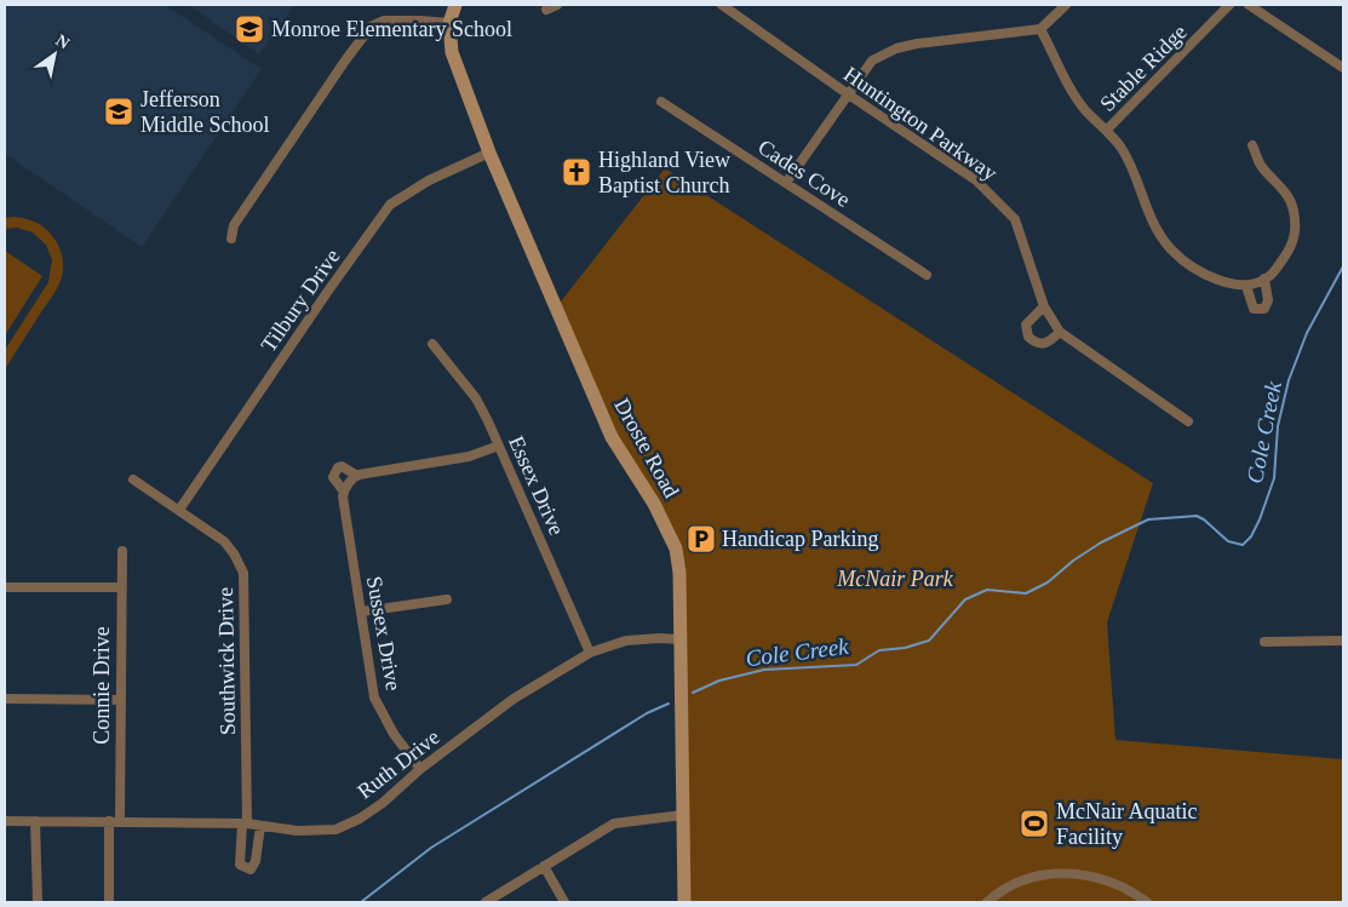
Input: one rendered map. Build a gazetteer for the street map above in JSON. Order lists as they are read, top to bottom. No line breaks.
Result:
{"streets":{"street":["Stable Ridge","Huntington Parkway","Cades Cove","Tilbury Drive","Droste Road","Essex Drive","Sussex Drive","Southwick Drive","Connie Drive","Ruth Drive"]},"crossings":[["Tilbury Drive","Droste Road"],["Tilbury Drive","Southwick Drive"],["Droste Road","Ruth Drive"],["Essex Drive","Sussex Drive"],["Essex Drive","Ruth Drive"],["Sussex Drive","Ruth Drive"],["Southwick Drive","Ruth Drive"],["Connie Drive","Ruth Drive"]],"water":["Cole Creek"],"parks":["McNair Park"],"places":{"school or university":["Monroe Elementary School","Jefferson Middle School"],"church":["Highland View Baptist Church"],"parking":["Handicap Parking"],"sports":["McNair Aquatic Facility"]},"north":"top right"}
